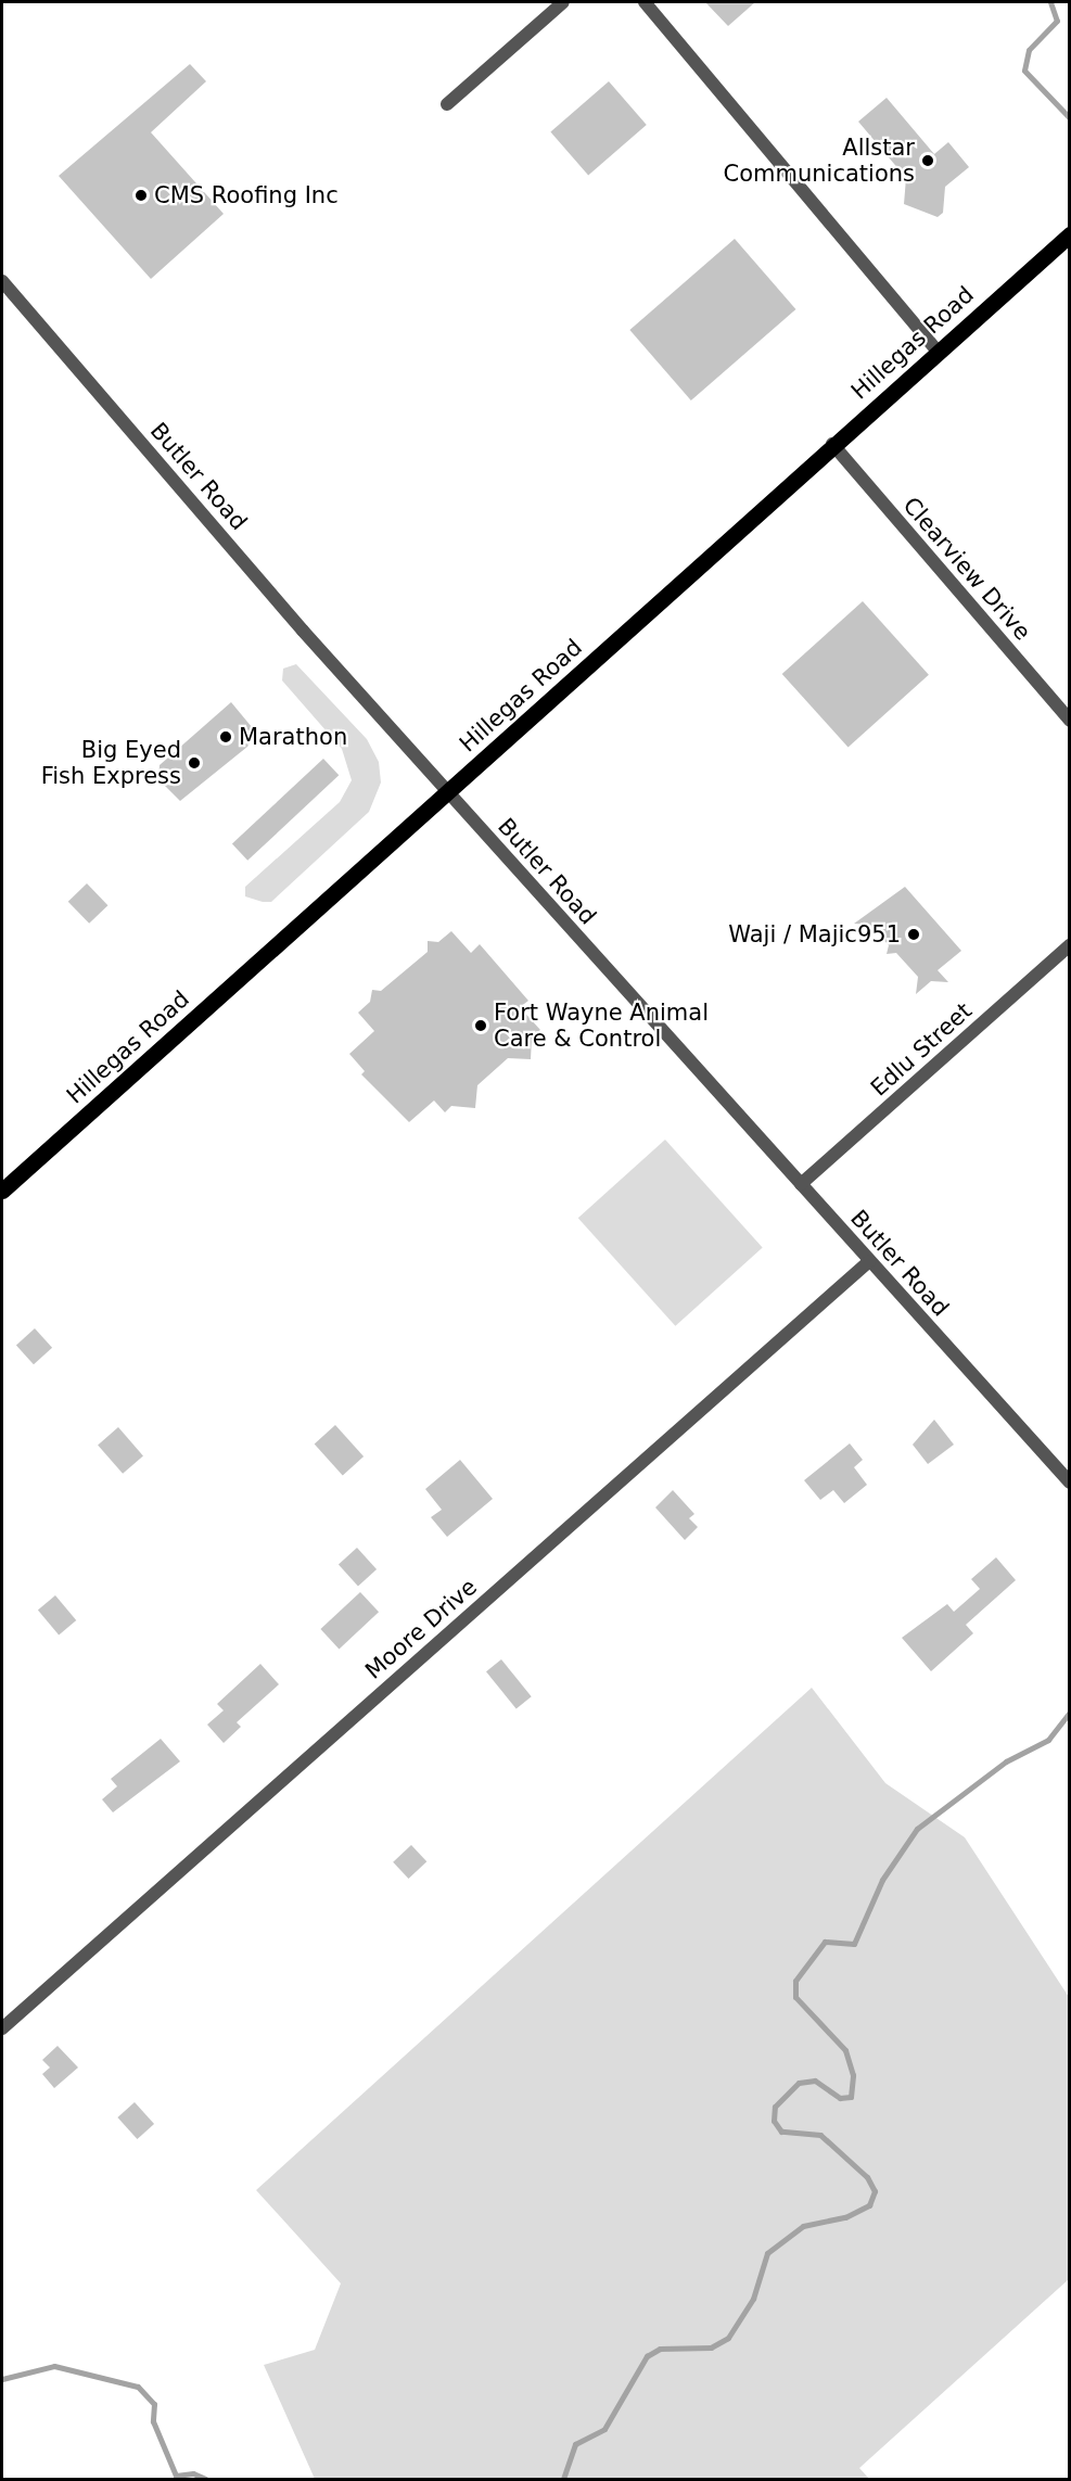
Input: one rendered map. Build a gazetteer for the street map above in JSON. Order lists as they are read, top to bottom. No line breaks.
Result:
{"streets":{"main road":["Hillegas Road"],"street":["Butler Road","Clearview Drive","Edlu Street","Moore Drive"]},"crossings":[["Hillegas Road","Butler Road"],["Hillegas Road","Clearview Drive"],["Butler Road","Edlu Street"],["Butler Road","Moore Drive"]],"places":["Allstar Communications","CMS Roofing Inc","Marathon","Big Eyed Fish Express","Waji / Majic951","Fort Wayne Animal Care & Control"]}
